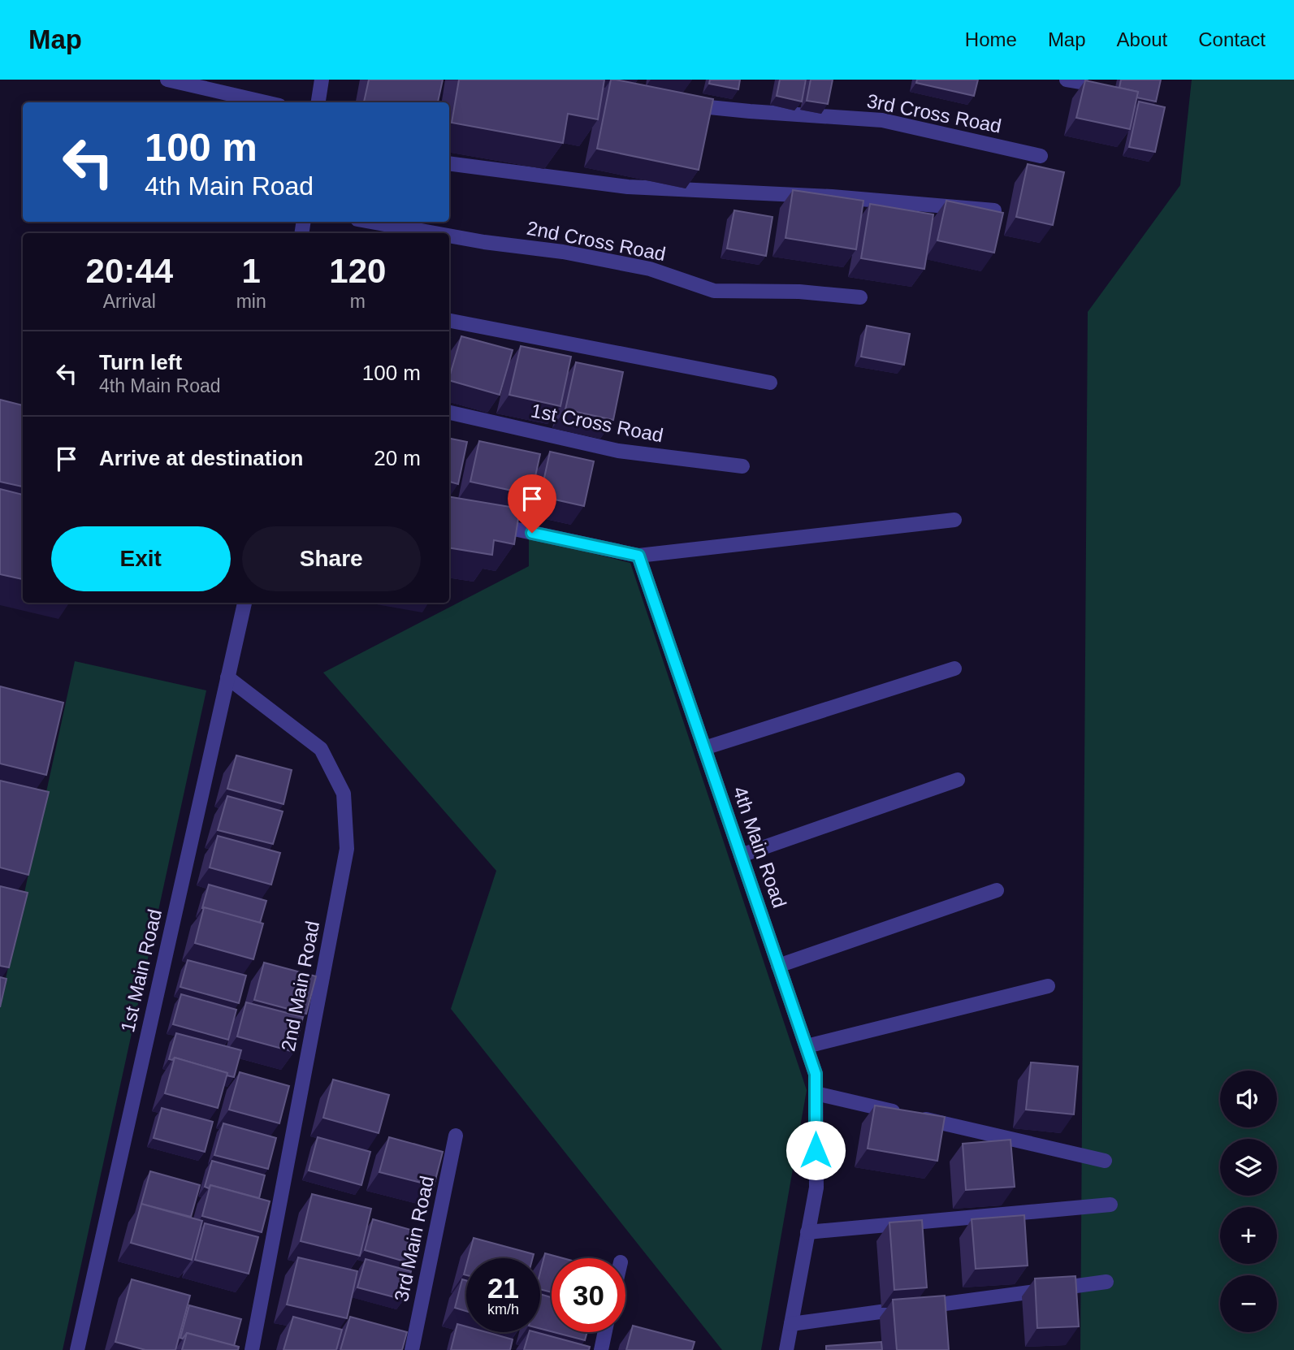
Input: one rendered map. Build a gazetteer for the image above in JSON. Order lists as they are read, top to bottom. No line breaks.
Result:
{"streets":{"street":["3rd Cross Road","2nd Cross Road","1st Cross Road","4th Main Road","1st Main Road","2nd Main Road","3rd Main Road"]},"crossings":[["1st Main Road","2nd Main Road"]],"page":{"header":"Map","nav":["Home","Map","About","Contact"],"turn":["100 m","4th Main Road"],"eta":["20:44","Arrival","1","min","120","m"],"list":[{"name":"Turn left","note":"4th Main Road","value":"100 m"},{"name":"Arrive at destination","value":"20 m"}],"buttons":["Exit","Share"],"map_buttons":["+","−"],"speed":"21 km/h","limit":"30"}}
